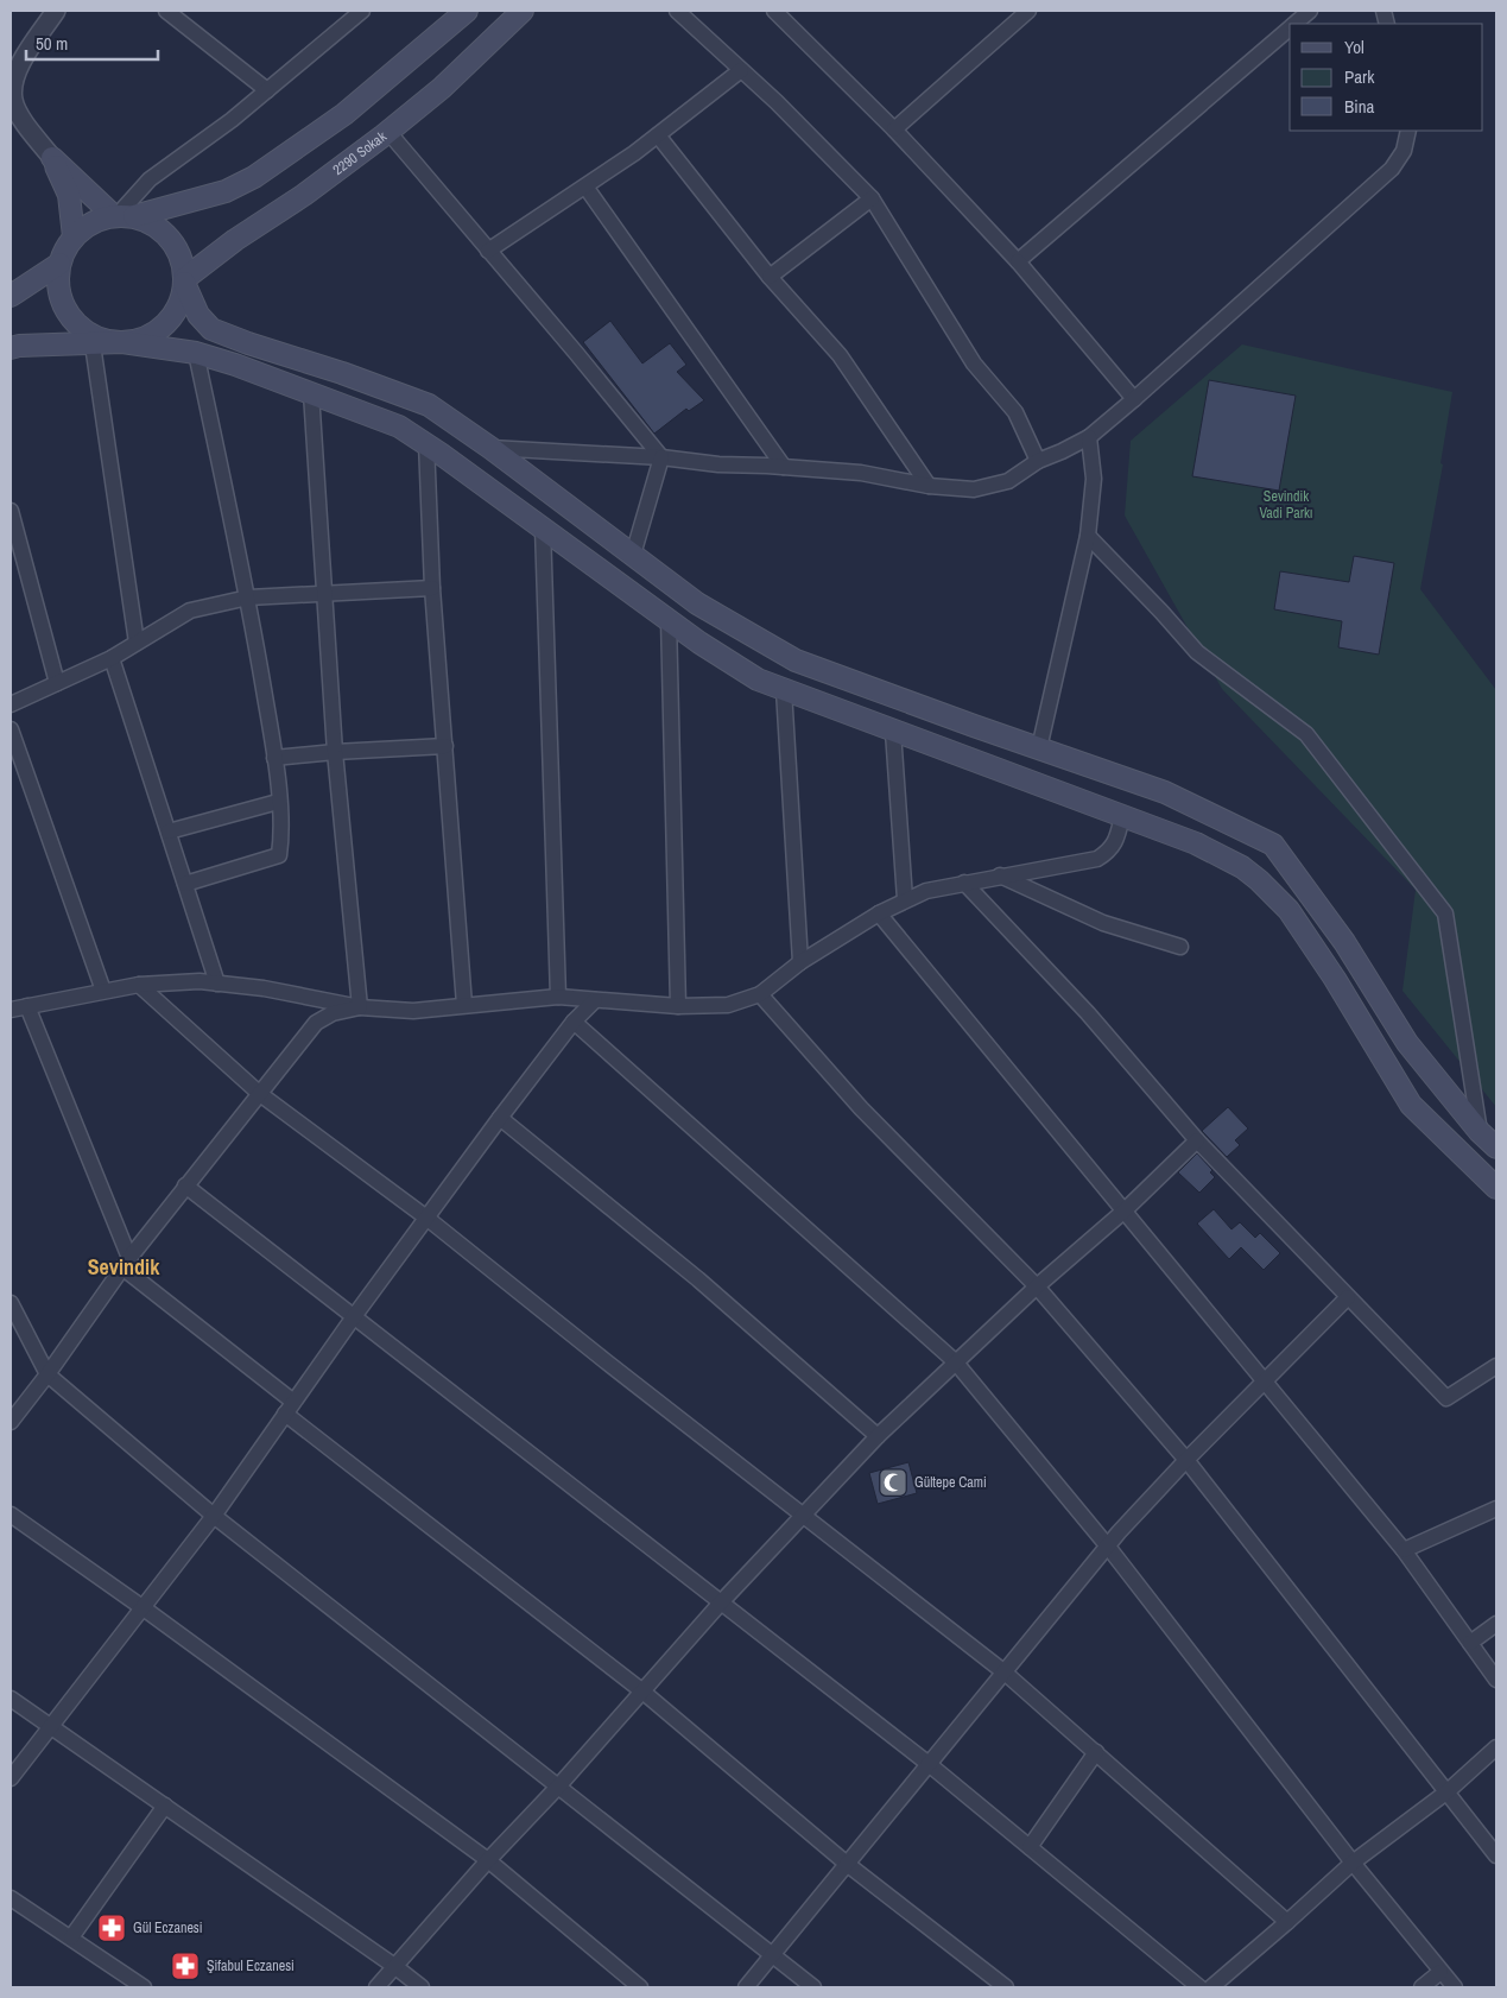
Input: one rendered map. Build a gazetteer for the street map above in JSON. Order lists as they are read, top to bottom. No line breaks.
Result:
{"streets":{"main road":["2290 Sokak"]},"districts":["Sevindik"],"parks":["Sevindik Vadi Parkı"],"places":{"mosque":["Gültepe Cami"],"pharmacy":["Gül Eczanesi","Şifabul Eczanesi"]},"legend":["Yol","Park","Bina"],"scale_bar":"50 m"}
